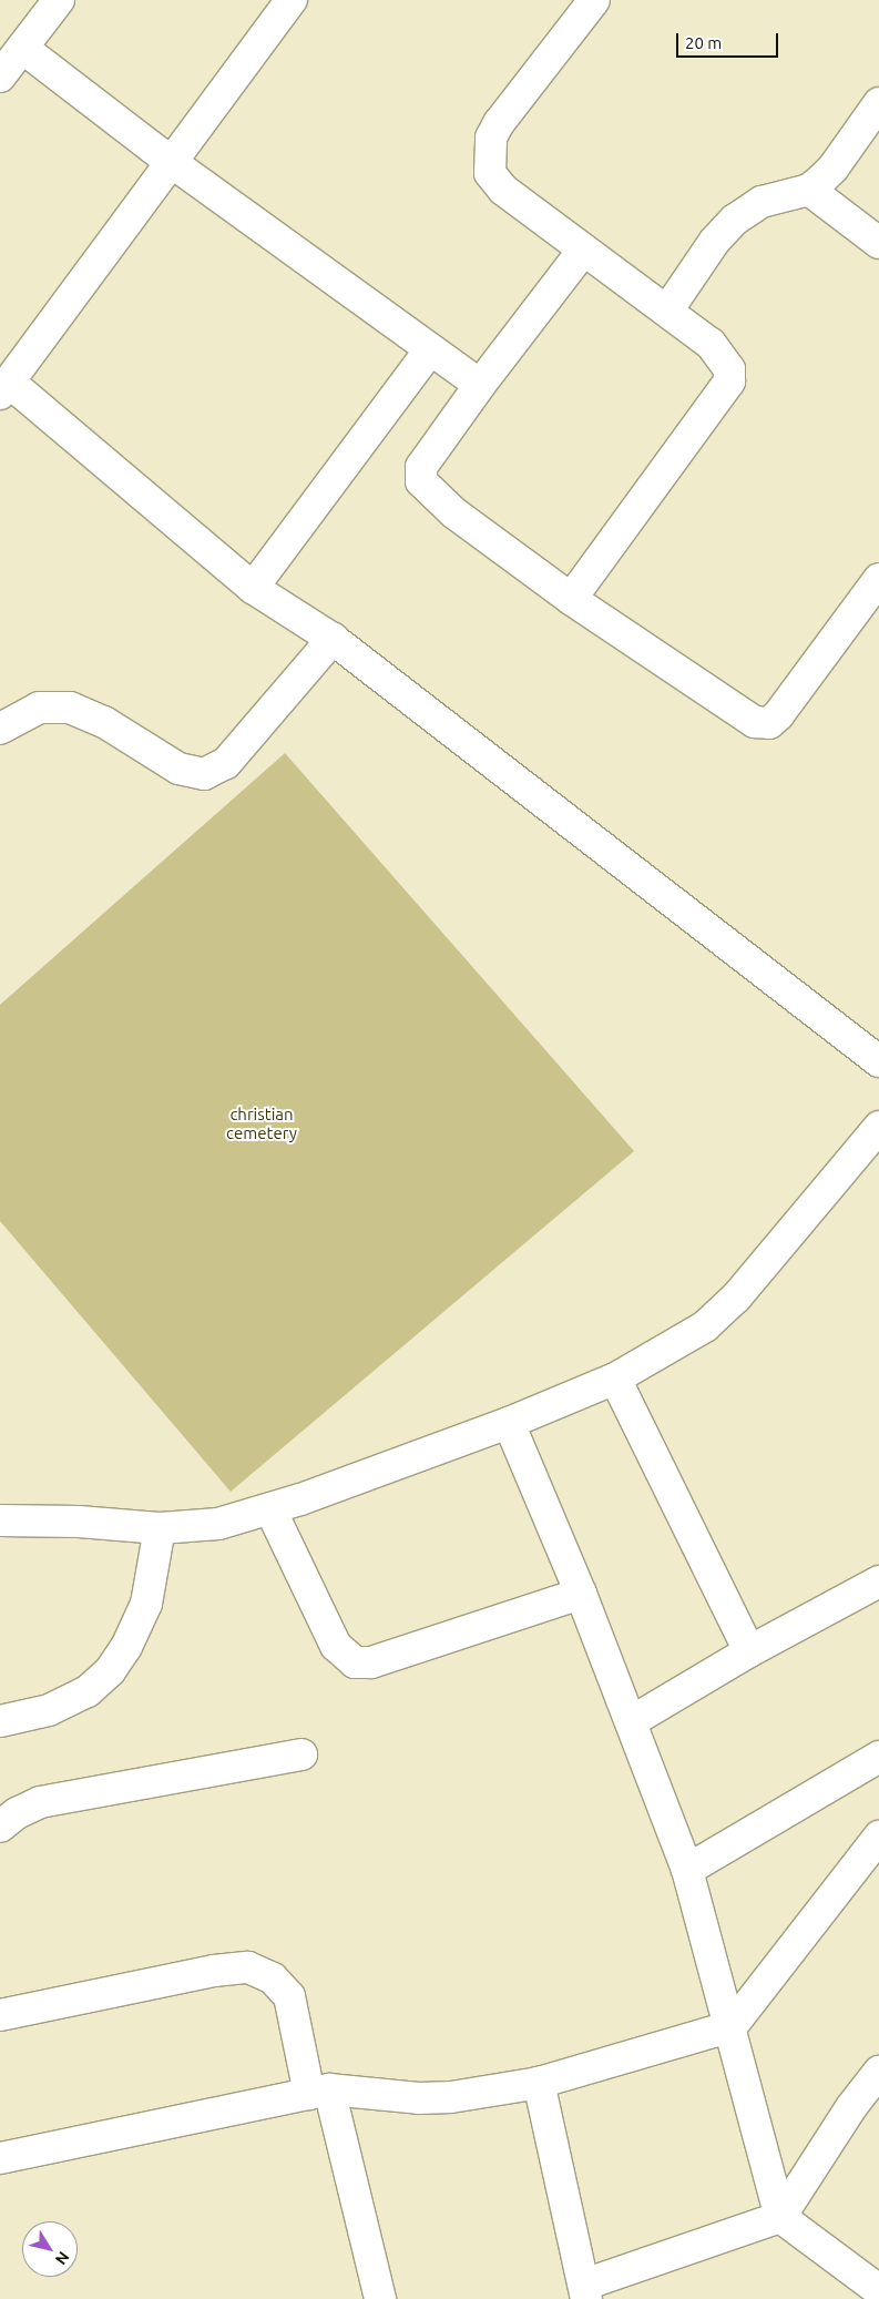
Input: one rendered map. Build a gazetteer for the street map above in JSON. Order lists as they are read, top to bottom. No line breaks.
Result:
{"parks":["christian cemetery"],"scale_bar":"20 m","north":"bottom right"}
